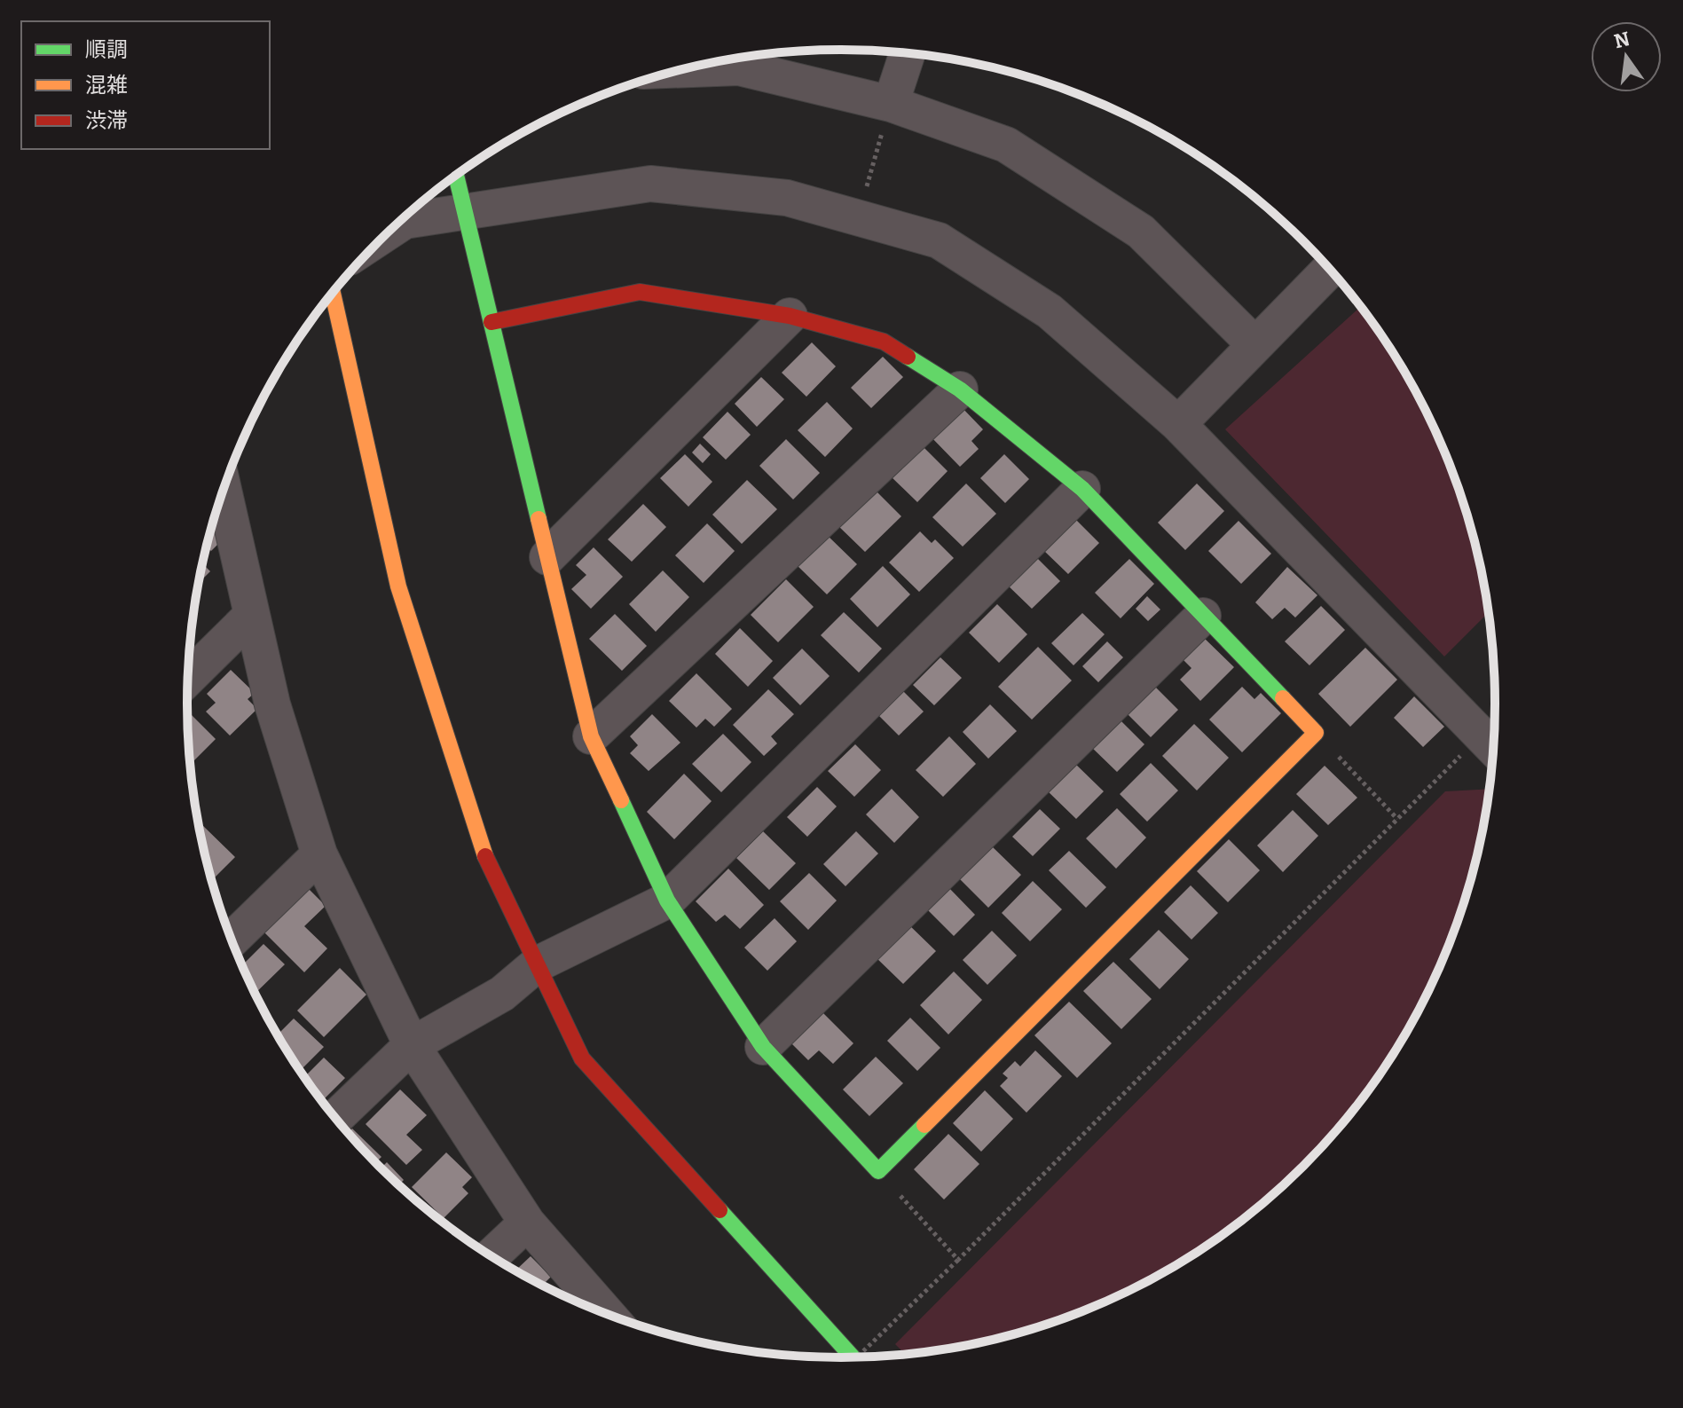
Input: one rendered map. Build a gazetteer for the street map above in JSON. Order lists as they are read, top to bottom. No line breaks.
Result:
{"legend":["順調","混雑","渋滞"],"north":"top"}
